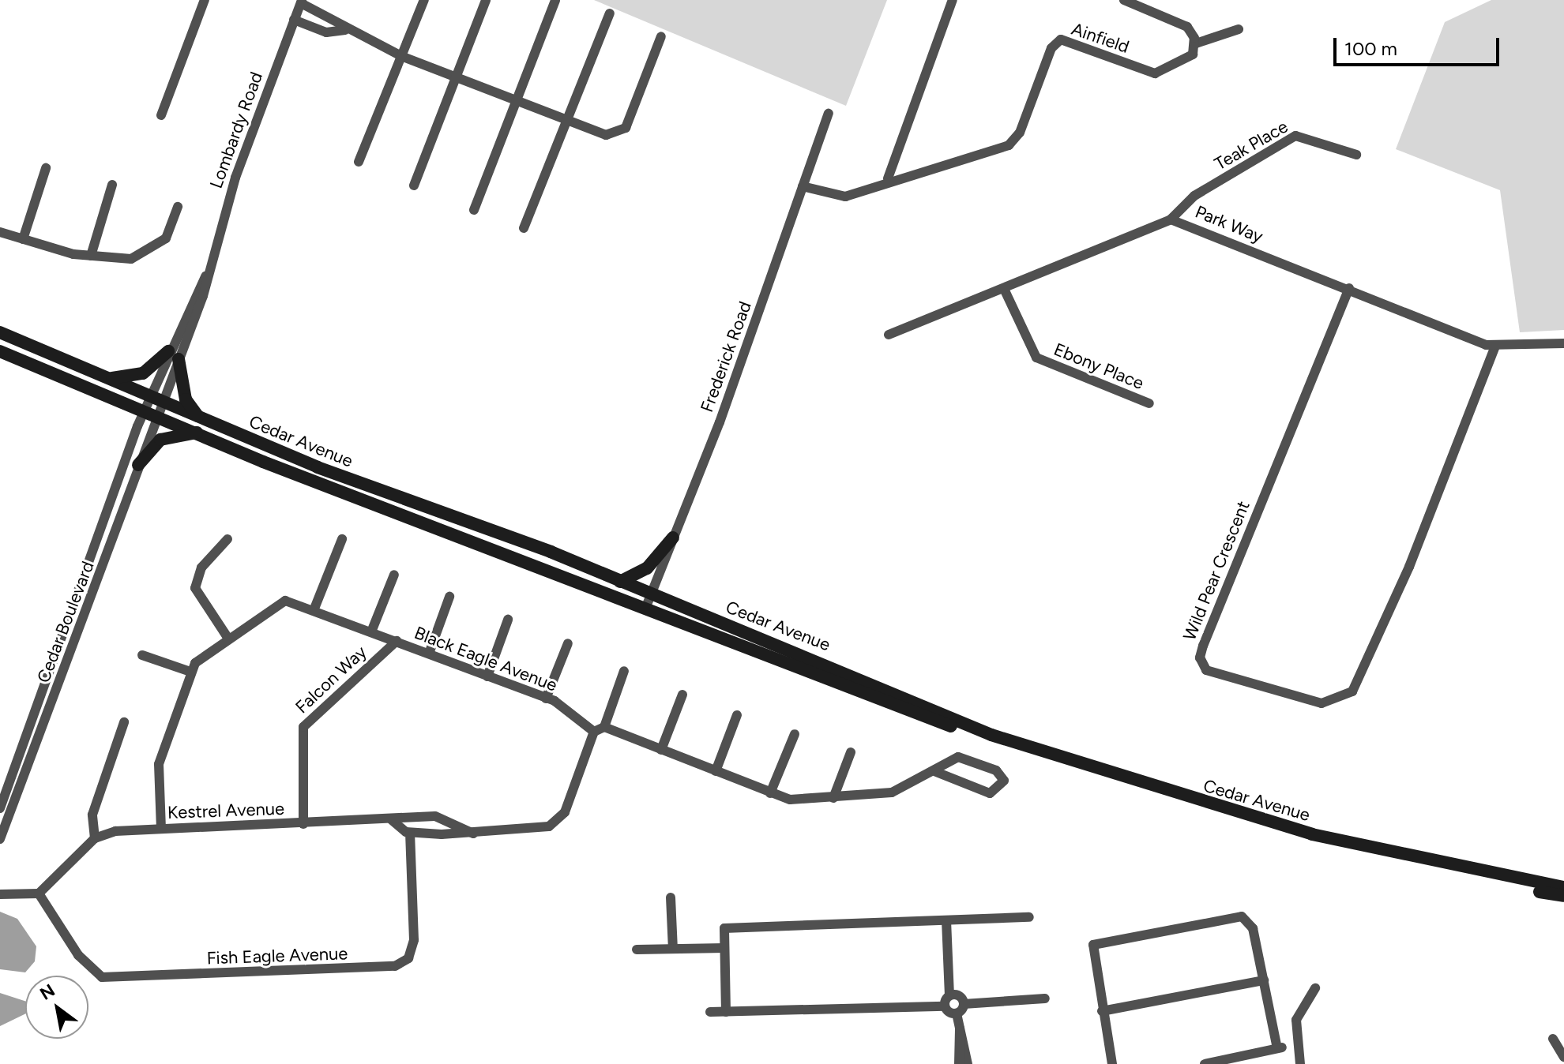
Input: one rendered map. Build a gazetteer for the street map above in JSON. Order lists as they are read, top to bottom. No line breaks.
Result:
{"streets":{"main road":["Cedar Avenue"],"street":["Ainfield","Lombardy Road","Teak Place","Park Way","Frederick Road","Ebony Place","Wild Pear Crescent","Cedar Boulevard","Black Eagle Avenue","Falcon Way","Kestrel Avenue","Fish Eagle Avenue"]},"crossings":[["Ainfield","Frederick Road"],["Lombardy Road","Cedar Avenue"],["Lombardy Road","Cedar Boulevard"],["Teak Place","Park Way"],["Park Way","Ebony Place"],["Park Way","Wild Pear Crescent"],["Frederick Road","Cedar Avenue"],["Cedar Avenue","Cedar Boulevard"],["Black Eagle Avenue","Falcon Way"],["Black Eagle Avenue","Kestrel Avenue"],["Falcon Way","Kestrel Avenue"]],"scale_bar":"100 m","north":"top left"}
